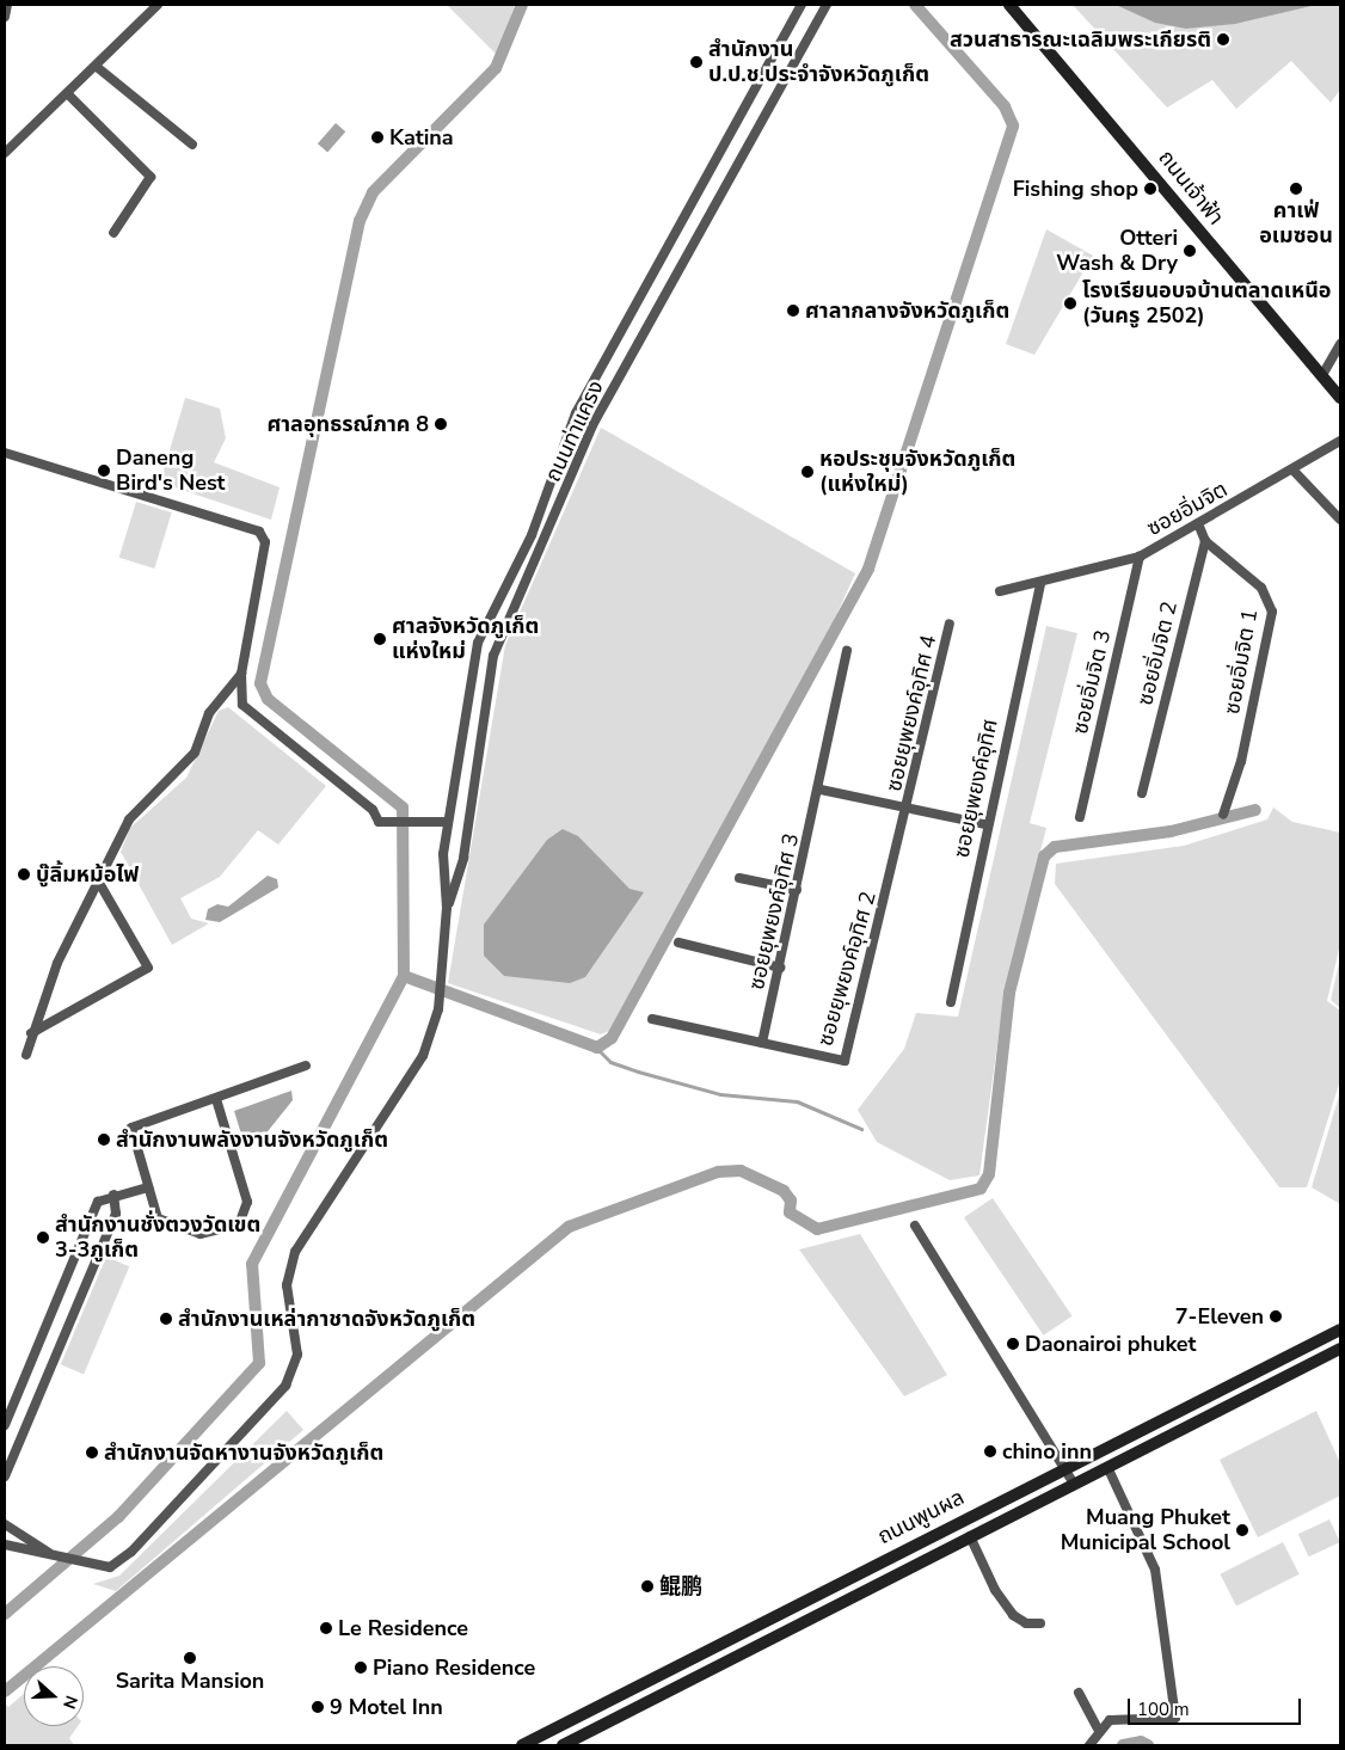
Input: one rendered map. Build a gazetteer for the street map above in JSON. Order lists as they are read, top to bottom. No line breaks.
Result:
{"streets":{"main road":["ถนนเจ้าฟ้า","ถนนพูนผล"],"street":["ถนนท่าแครง","ซอยอิ่มจิต","ซอยอิ่มจิต 2","ซอยอิ่มจิต 1","ซอยอิ่มจิต 3","ซอยยุพยงค์อุทิศ 4","ซอยยุพยงค์อุทิศ","ซอยยุพยงค์อุทิศ 3","ซอยยุพยงค์อุทิศ 2"]},"crossings":[["ซอยอิ่มจิต","ซอยอิ่มจิต 3"],["ซอยอิ่มจิต","ซอยยุพยงค์อุทิศ"],["ซอยอิ่มจิต 2","ซอยอิ่มจิต 1"],["ซอยยุพยงค์อุทิศ 4","ซอยยุพยงค์อุทิศ 2"],["ซอยยุพยงค์อุทิศ 3","ซอยยุพยงค์อุทิศ 2"]],"places":["สวนสาธารณะเฉลิมพระเกียรติ","สำนักงาน ป.ป.ช.ประจำจังหวัดภูเก็ต","Katina","Fishing shop","คาเฟ่ อเมซอน","Otteri Wash & Dry","โรงเรียนอบจบ้านตลาดเหนือ (วันครู 2502)","ศาลากลางจังหวัดภูเก็ต","ศาลอุทธรณ์ภาค 8","Daneng Bird's Nest","หอประชุมจังหวัดภูเก็ต (แห่งใหม่)","ศาลจังหวัดภูเก็ต แห่งใหม่","บู๊ลิ้มหม้อไฟ","สำนักงานพลังงานจังหวัดภูเก็ต","สำนักงานชั่งตวงวัดเขต 3-3ภูเก็ต","7-Eleven","สำนักงานเหล่ากาชาดจังหวัดภูเก็ต","Daonairoi phuket","chino inn","สำนักงานจัดหางานจังหวัดภูเก็ต","Muang Phuket Municipal School","鲲鹏","Le Residence","Sarita Mansion","Piano Residence","9 Motel Inn"],"scale_bar":"100 m","north":"right"}
